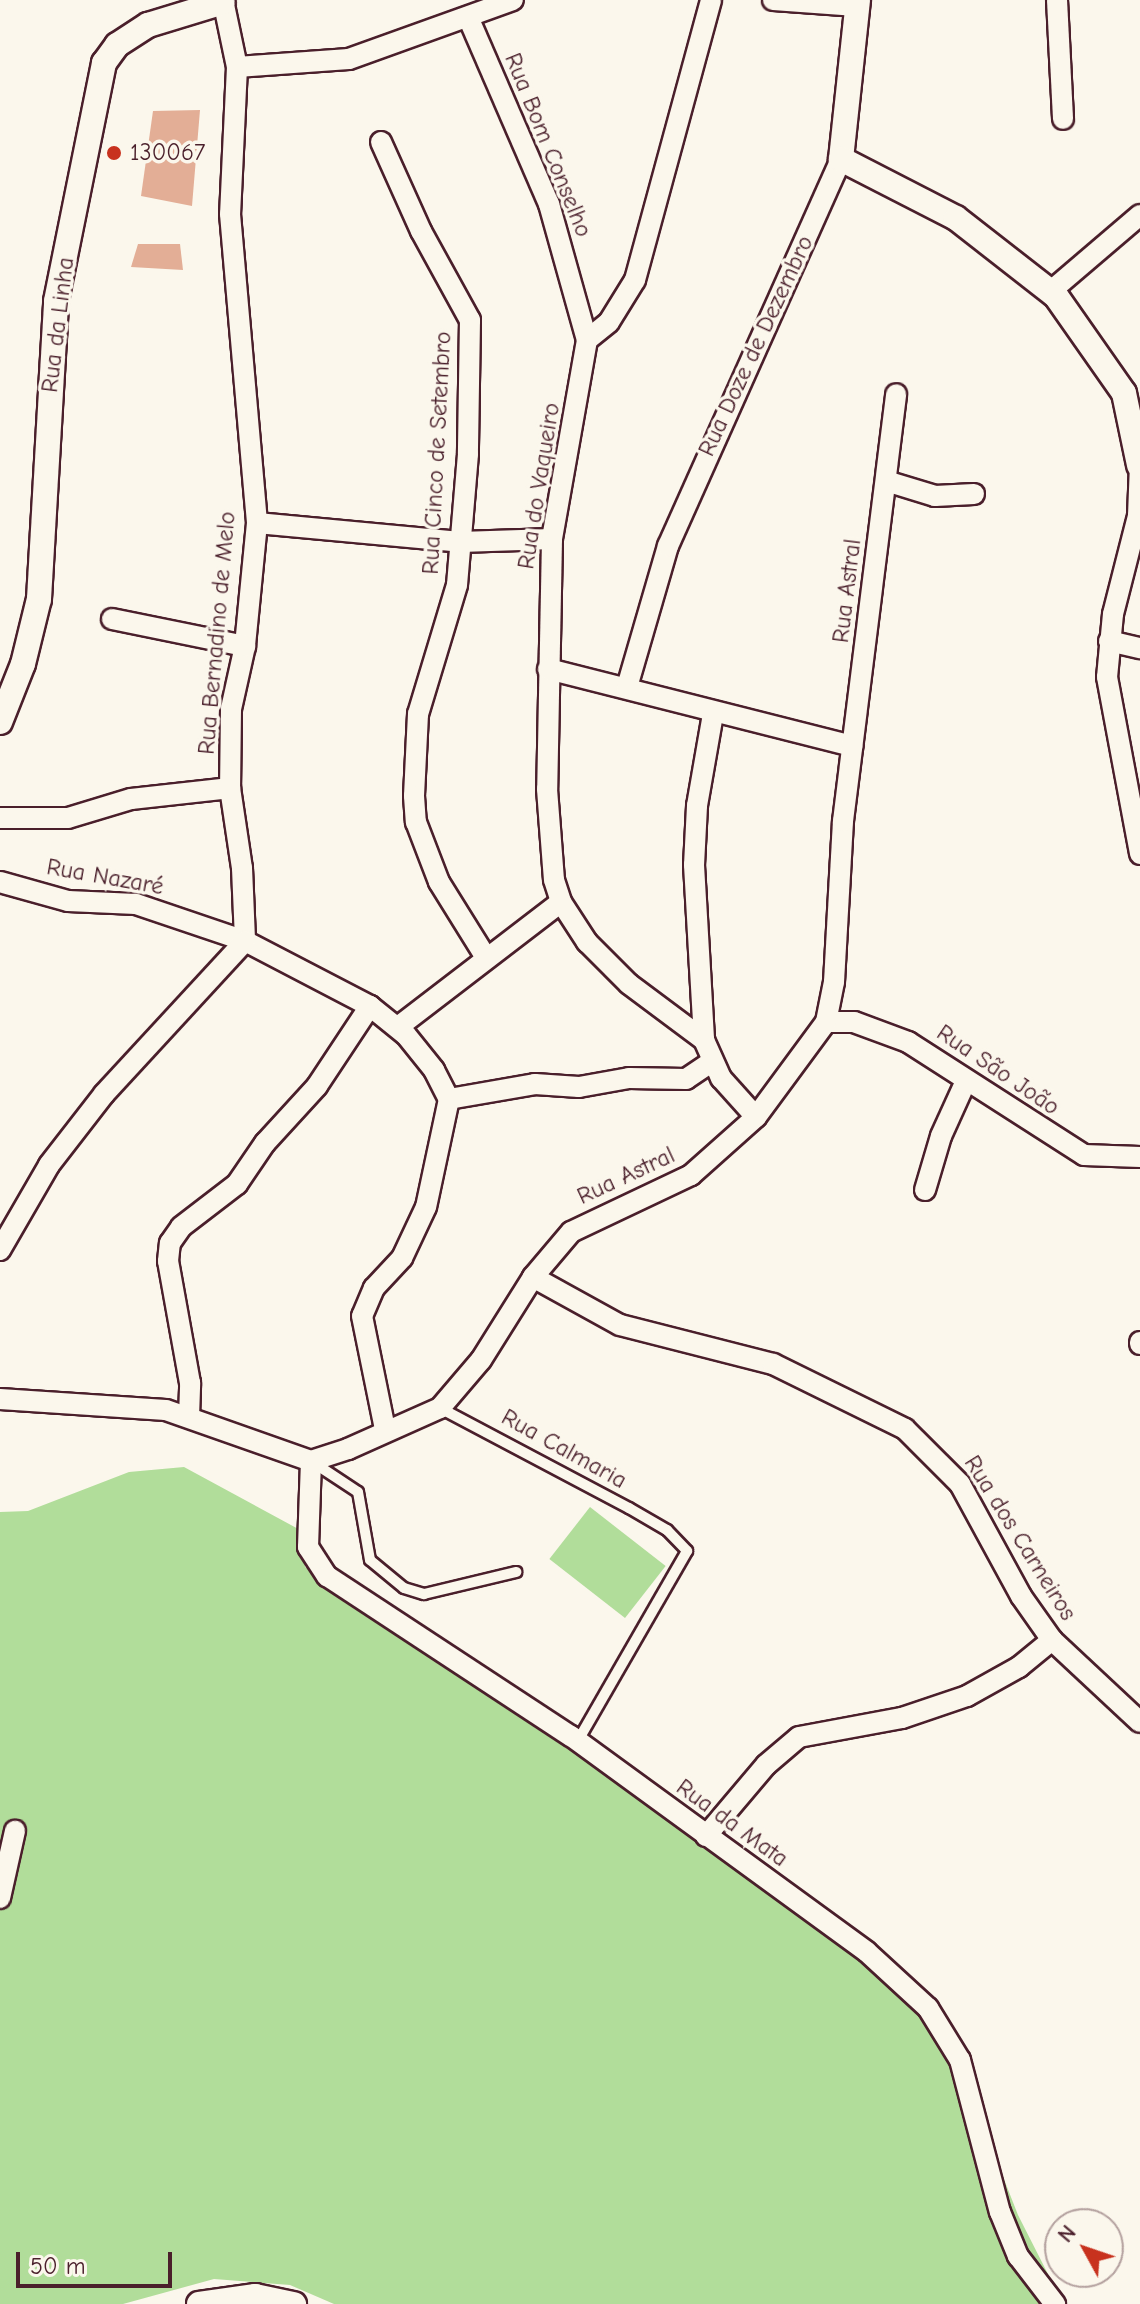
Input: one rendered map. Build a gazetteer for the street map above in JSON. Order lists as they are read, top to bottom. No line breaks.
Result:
{"streets":{"street":["Rua Bom Conselho","Rua da Linha","Rua Doze de Dezembro","Rua Cinco de Setembro","Rua do Vaqueiro","Rua Astral","Rua Bernadino de Melo","Rua Nazaré","Rua São João","Rua dos Carneiros","Rua da Mata"],"lane":["Rua Calmaria"]},"crossings":[["Rua Bom Conselho","Rua do Vaqueiro"],["Rua da Linha","Rua Bernadino de Melo"],["Rua Astral","Rua São João"],["Rua Astral","Rua Calmaria"],["Rua Astral","Rua dos Carneiros"],["Rua Astral","Rua da Mata"],["Rua Bernadino de Melo","Rua Nazaré"],["Rua Calmaria","Rua da Mata"]],"places":["130067"],"scale_bar":"50 m","north":"top left"}
